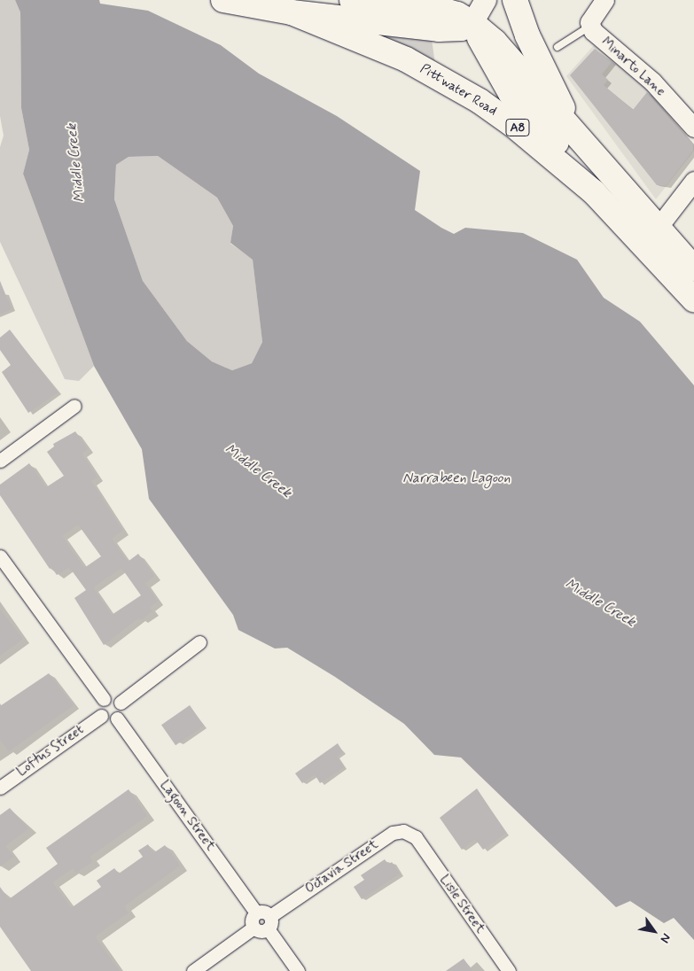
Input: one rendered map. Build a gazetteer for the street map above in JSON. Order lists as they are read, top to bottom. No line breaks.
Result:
{"streets":{"highway":["Pittwater Road","A8"],"street":["Minarto Lane","Loftus Street","Lagoon Street","Octavia Street","Lisle Street"]},"crossings":[["Loftus Street","Lagoon Street"],["Lagoon Street","Octavia Street"],["Octavia Street","Lisle Street"]],"water":["Middle Creek","Narrabeen Lagoon"],"north":"bottom right"}
